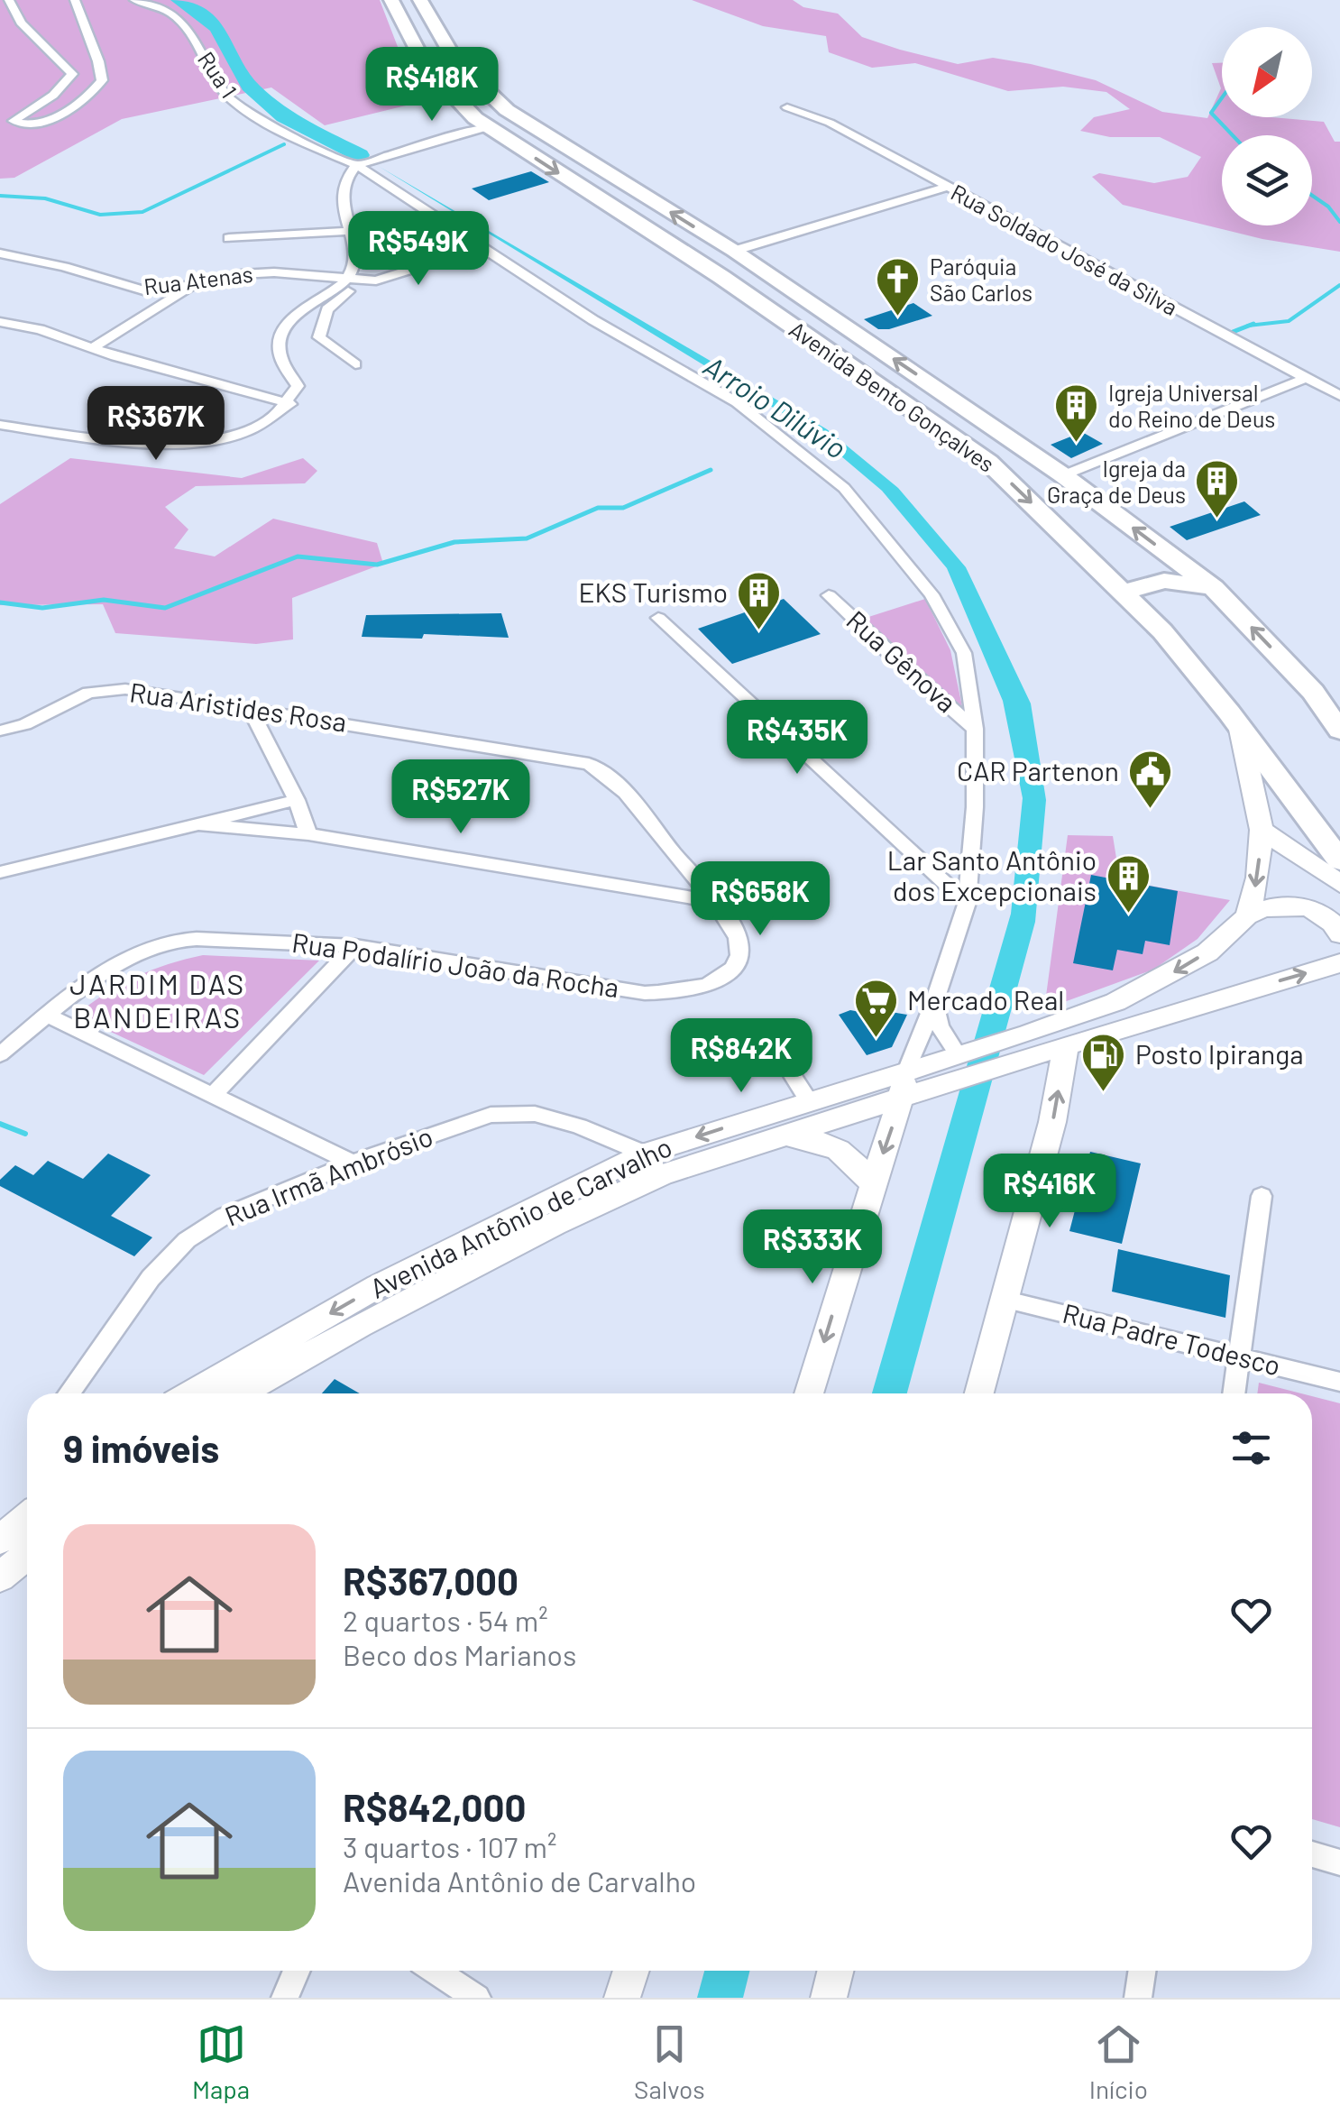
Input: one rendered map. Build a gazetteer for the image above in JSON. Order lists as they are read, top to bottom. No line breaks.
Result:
{"streets":{"main road":["Avenida Bento Gonçalves","Avenida Antônio de Carvalho"],"street":["Rua 1","Rua Soldado José da Silva","Rua Atenas","Rua Gênova","Rua Aristides Rosa","Rua Podalírio João da Rocha","Rua Irmã Ambrósio","Rua Padre Todesco"]},"crossings":[["Rua 1","Rua Gênova"],["Rua 1","Avenida Antônio de Carvalho"],["Rua Aristides Rosa","Rua Podalírio João da Rocha"],["Rua Irmã Ambrósio","Avenida Antônio de Carvalho"]],"districts":["JARDIM DAS BANDEIRAS"],"water":["Arroio Dilúvio"],"places":{"church":["Paróquia São Carlos"],"building":["Igreja Universal do Reino de Deus","Igreja da Graça de Deus","EKS Turismo","Lar Santo Antônio dos Excepcionais"],"public building":["CAR Partenon"],"supermarket":["Mercado Real"],"fuel station":["Posto Ipiranga"]},"north":"bottom left","page":{"price":["R$418K","R$549K","R$367K","R$435K","R$527K","R$658K","R$842K","R$416K","R$333K"],"heading":"9 imóveis","list":[{"name":"R$367,000","note":"2 quartos · 54 m² · Beco dos Marianos"},{"name":"R$842,000","note":"3 quartos · 107 m² · Avenida Antônio de Carvalho"}],"tabs":["Mapa","Salvos","Início"]}}
